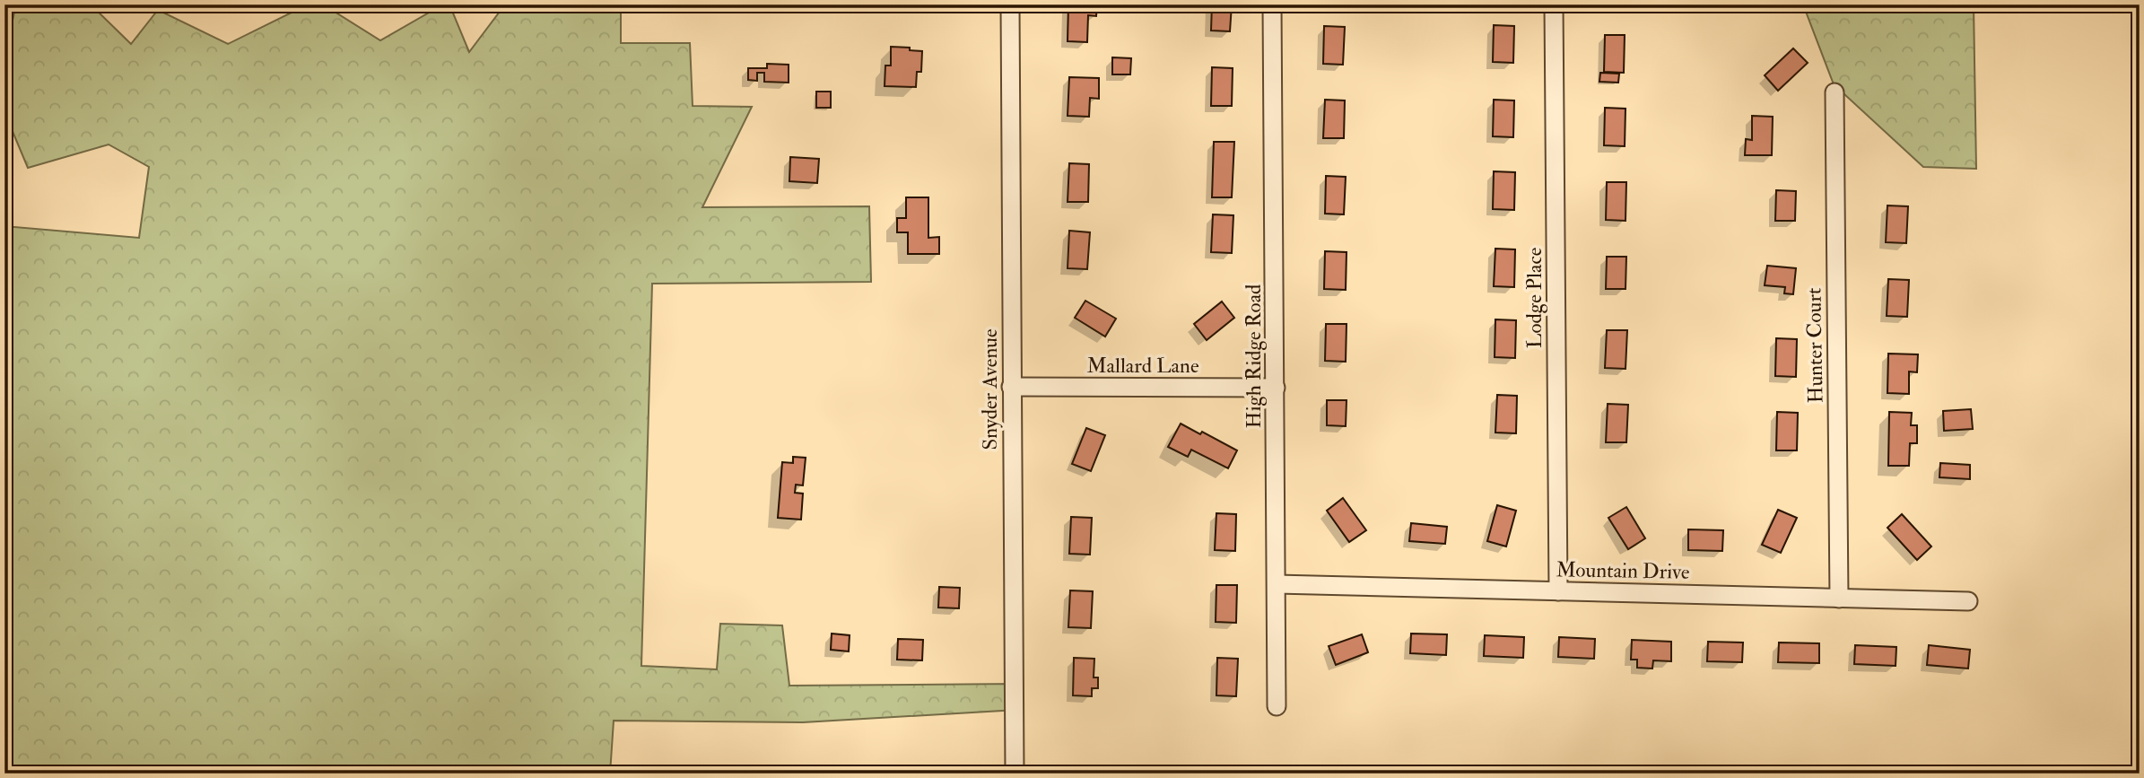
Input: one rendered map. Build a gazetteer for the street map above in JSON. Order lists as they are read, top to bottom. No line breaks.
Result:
{"streets":{"street":["Lodge Place","Hunter Court","High Ridge Road","Mallard Lane","Snyder Avenue","Mountain Drive"]},"crossings":[["Lodge Place","Mountain Drive"],["Hunter Court","Mountain Drive"],["High Ridge Road","Mallard Lane"],["High Ridge Road","Mountain Drive"],["Mallard Lane","Snyder Avenue"]]}
